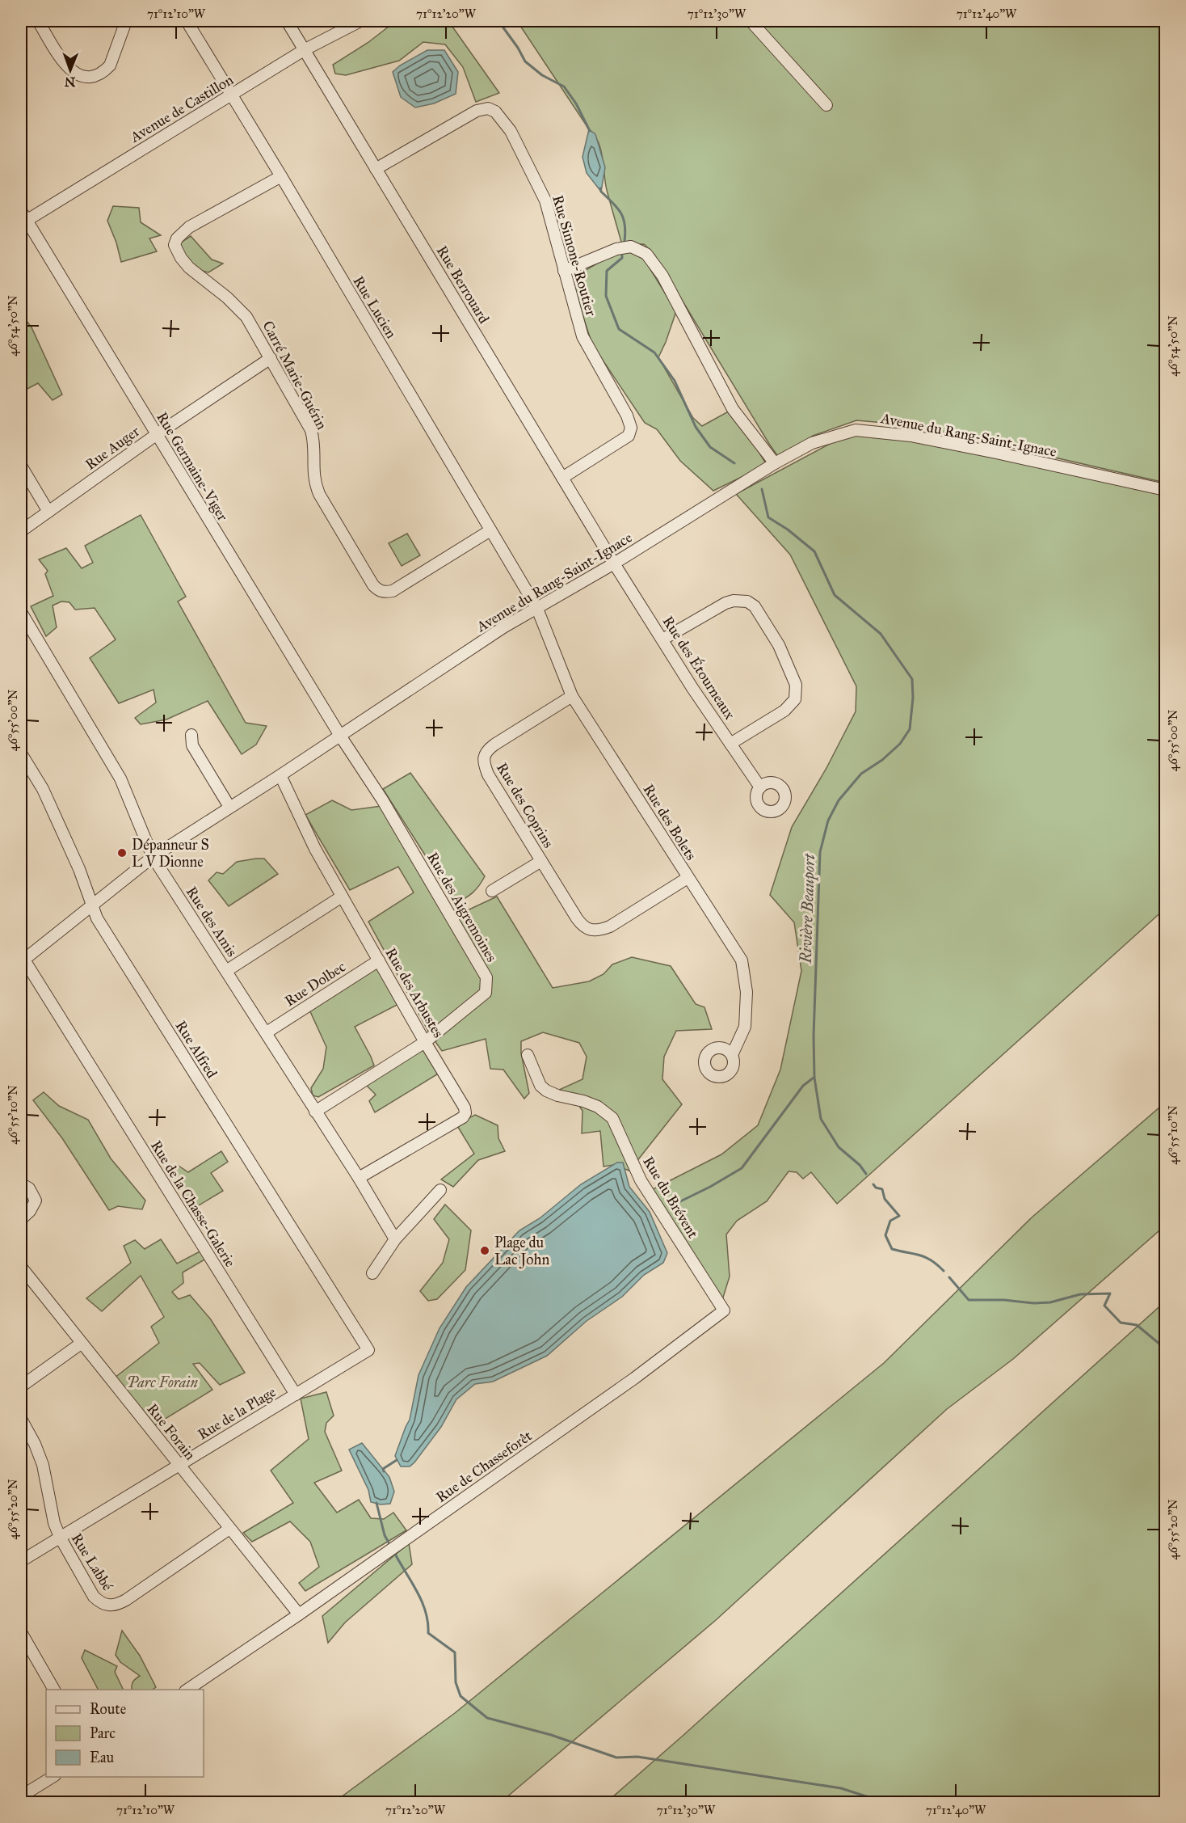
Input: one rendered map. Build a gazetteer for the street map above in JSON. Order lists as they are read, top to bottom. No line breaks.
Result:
{"streets":{"street":["Avenue de Castillon","Rue Simone-Routier","Rue Berrouard","Rue Lucien","Carré Marie-Guérin","Avenue du Rang-Saint-Ignace","Rue Auger","Rue Germaine-Viger","Rue des Étourneaux","Rue des Coprins","Rue des Bolets","Rue des Aigremoines","Rue des Amis","Rue Dolbec","Rue des Arbustes","Rue Alfred","Rue du Brévent","Rue de la Chasse-Galerie","Rue de la Plage","Rue Forain","Rue de Chasseforêt","Rue Labbé"]},"crossings":[["Avenue de Castillon","Rue Berrouard"],["Avenue de Castillon","Rue Lucien"],["Avenue de Castillon","Rue Germaine-Viger"],["Rue Simone-Routier","Rue Berrouard"],["Rue Berrouard","Avenue du Rang-Saint-Ignace"],["Rue Berrouard","Rue des Étourneaux"],["Rue Lucien","Carré Marie-Guérin"],["Rue Lucien","Avenue du Rang-Saint-Ignace"],["Rue Lucien","Rue des Bolets"],["Carré Marie-Guérin","Rue Auger"],["Avenue du Rang-Saint-Ignace","Rue Germaine-Viger"],["Avenue du Rang-Saint-Ignace","Rue des Étourneaux"],["Avenue du Rang-Saint-Ignace","Rue des Bolets"],["Avenue du Rang-Saint-Ignace","Rue des Aigremoines"],["Avenue du Rang-Saint-Ignace","Rue des Amis"],["Avenue du Rang-Saint-Ignace","Rue des Arbustes"],["Avenue du Rang-Saint-Ignace","Rue Alfred"],["Avenue du Rang-Saint-Ignace","Rue de la Chasse-Galerie"],["Rue Auger","Rue Germaine-Viger"],["Rue Germaine-Viger","Rue des Aigremoines"],["Rue des Coprins","Rue des Bolets"],["Rue des Aigremoines","Rue des Amis"],["Rue des Aigremoines","Rue des Arbustes"],["Rue des Amis","Rue Dolbec"],["Rue des Amis","Rue des Arbustes"],["Rue Dolbec","Rue des Arbustes"],["Rue Alfred","Rue de la Plage"],["Rue du Brévent","Rue de Chasseforêt"],["Rue de la Chasse-Galerie","Rue de la Plage"],["Rue de la Plage","Rue Forain"],["Rue de la Plage","Rue Labbé"],["Rue Forain","Rue de Chasseforêt"],["Rue Forain","Rue Labbé"]],"water":["Rivière Beauport"],"parks":["Parc Forain"],"places":["Dépanneur S L V Dionne","Plage du Lac John"],"legend":["Route","Parc","Eau"],"north":"bottom","coordinates":["71°12'10\"W","71°12'20\"W","71°12'30\"W","71°12'40\"W","46°54'50\"N","46°55'00\"N","46°55'10\"N","46°55'20\"N"]}
